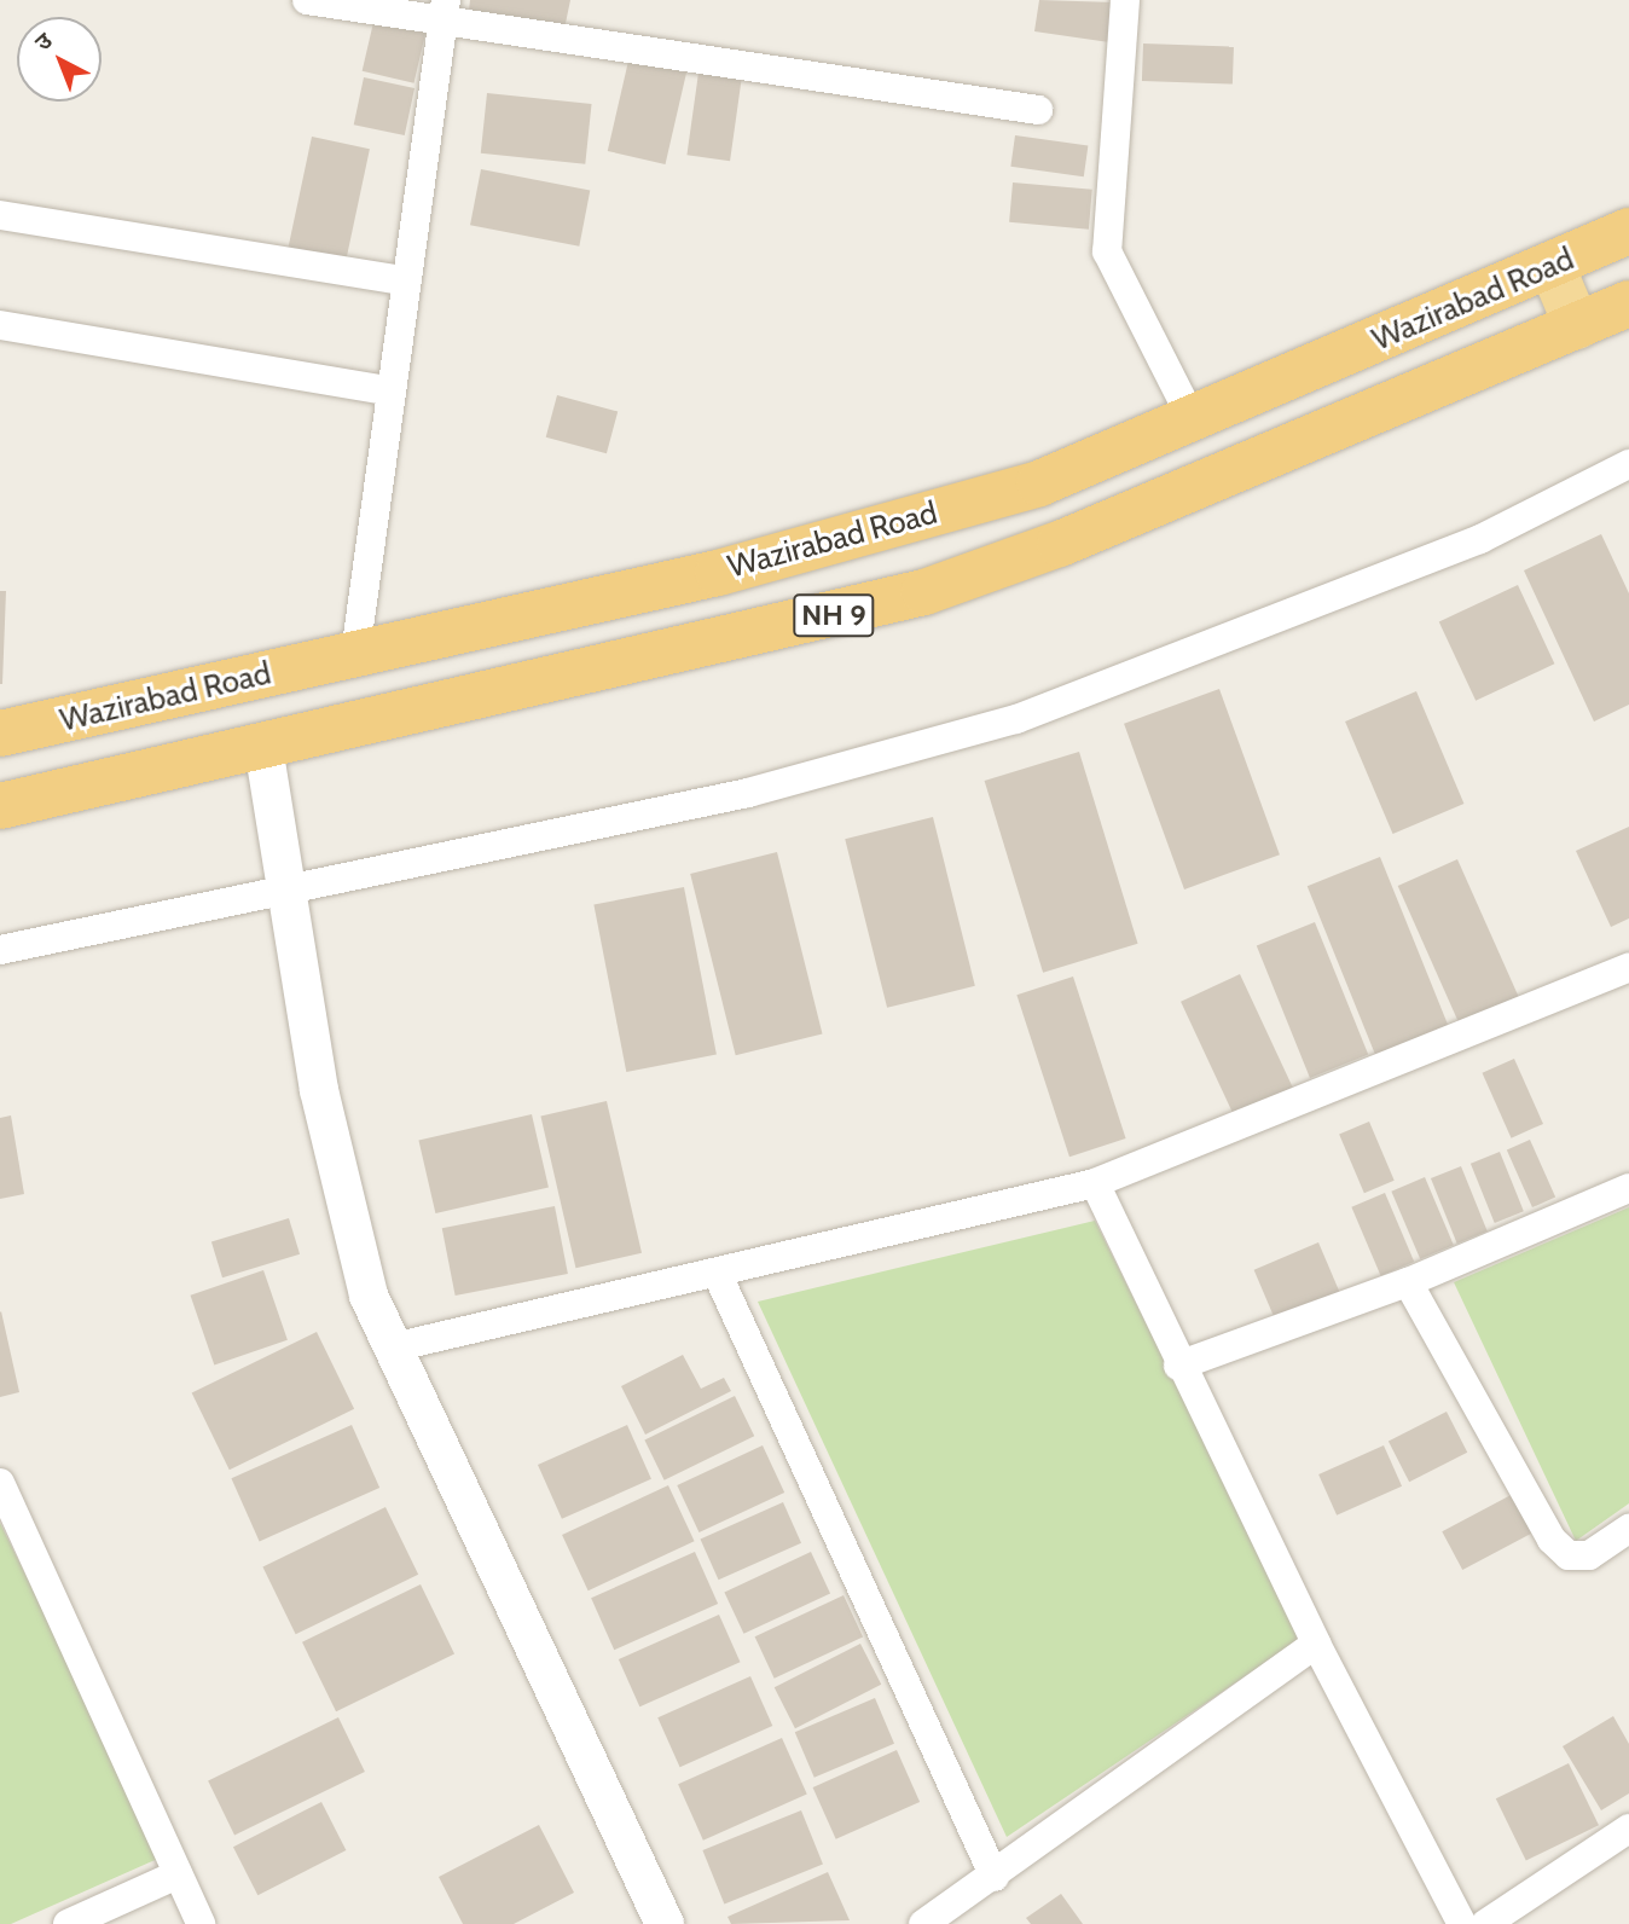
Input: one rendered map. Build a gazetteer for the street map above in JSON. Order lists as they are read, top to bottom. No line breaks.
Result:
{"streets":{"highway":["Wazirabad Road","NH 9"]},"north":"top left"}
